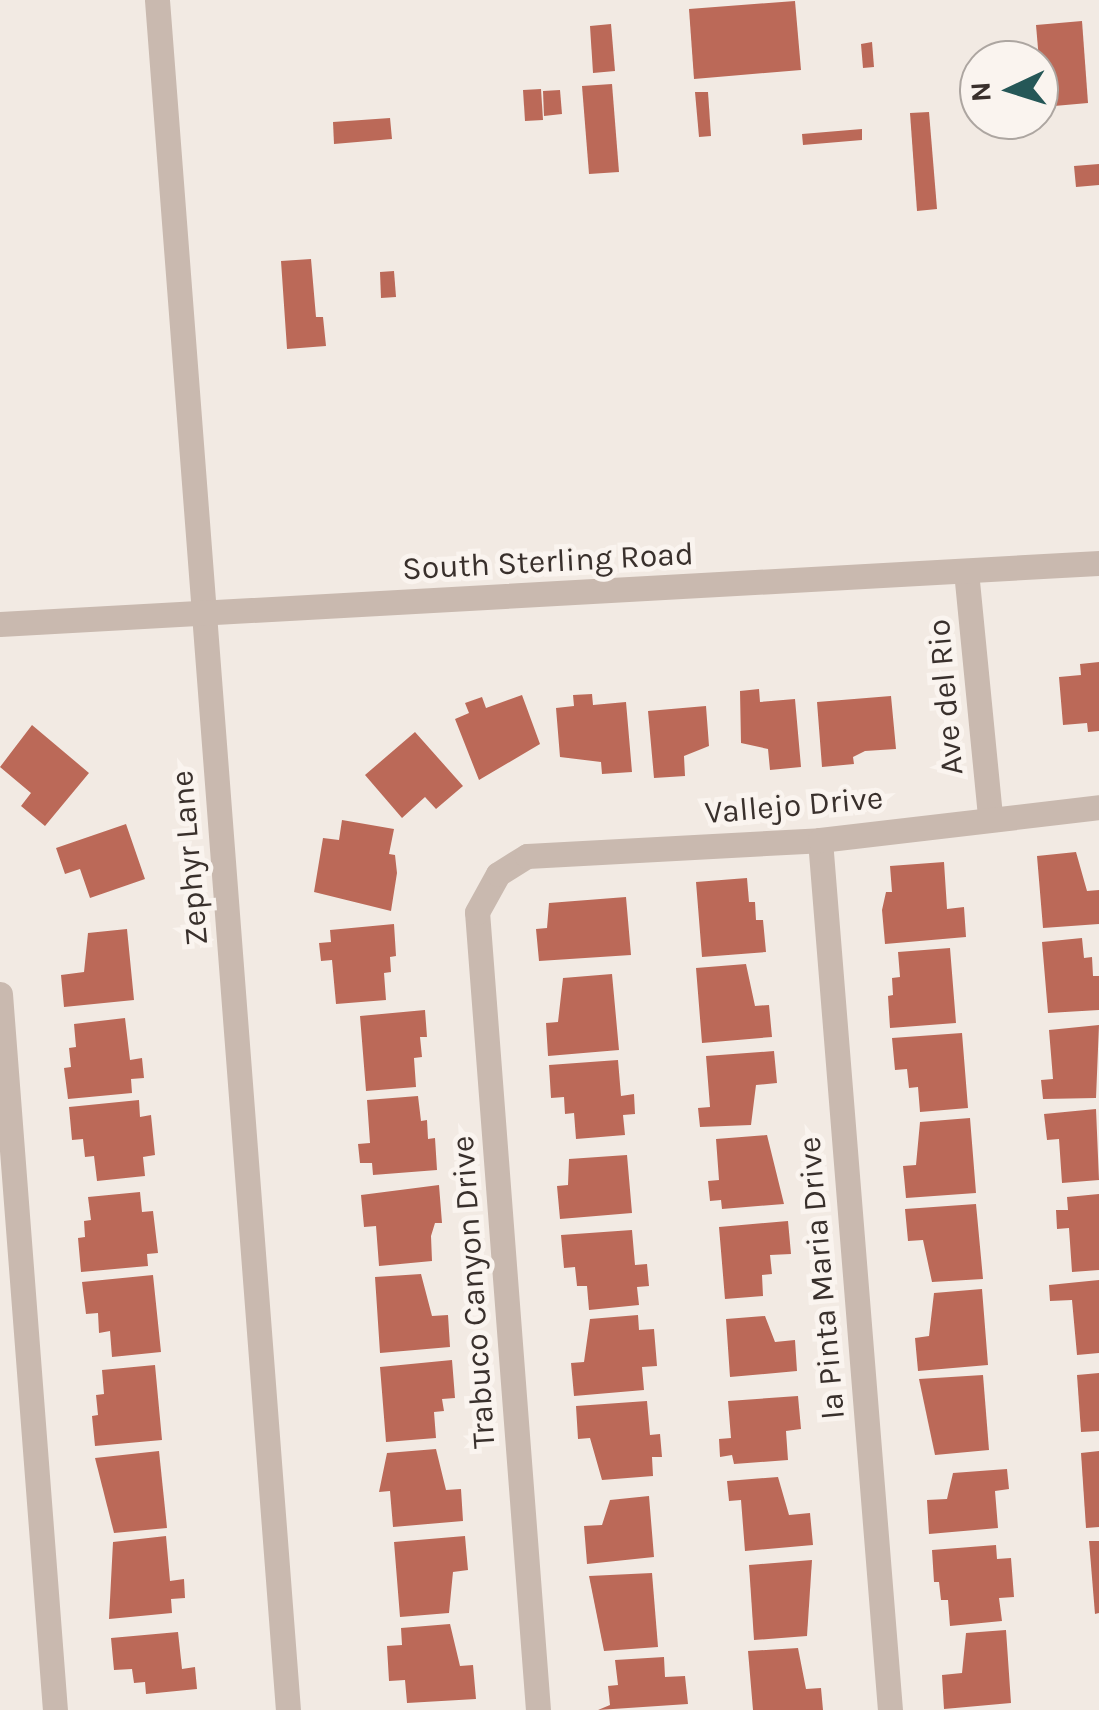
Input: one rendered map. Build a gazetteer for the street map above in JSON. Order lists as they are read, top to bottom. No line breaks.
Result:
{"streets":{"street":["South Sterling Road","Ave del Rio","Vallejo Drive","Zephyr Lane","la Pinta Maria Drive","Trabuco Canyon Drive"]},"crossings":[["South Sterling Road","Ave del Rio"],["South Sterling Road","Zephyr Lane"],["Ave del Rio","Vallejo Drive"],["Vallejo Drive","la Pinta Maria Drive"],["Vallejo Drive","Trabuco Canyon Drive"]],"north":"left"}
